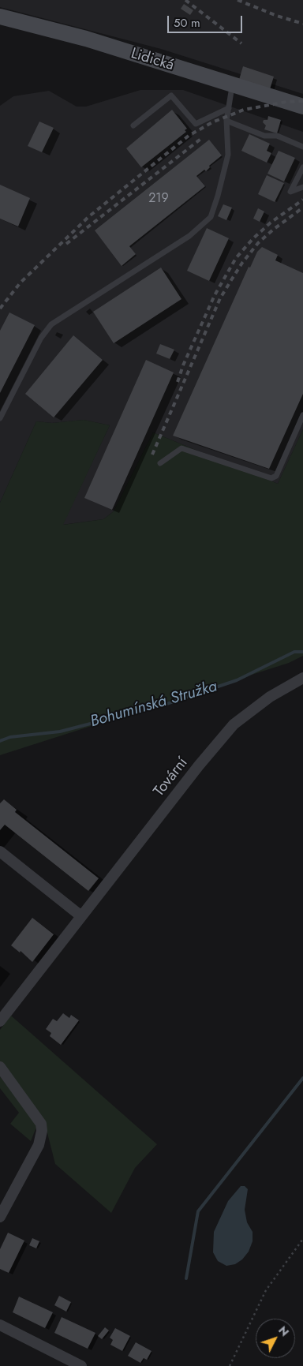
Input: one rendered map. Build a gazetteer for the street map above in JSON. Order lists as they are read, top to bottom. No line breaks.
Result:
{"streets":{"street":["Lidická","Tovární"]},"water":["Bohumínská Stružka"],"house_numbers":["219"],"scale_bar":"50 m","north":"top right"}
